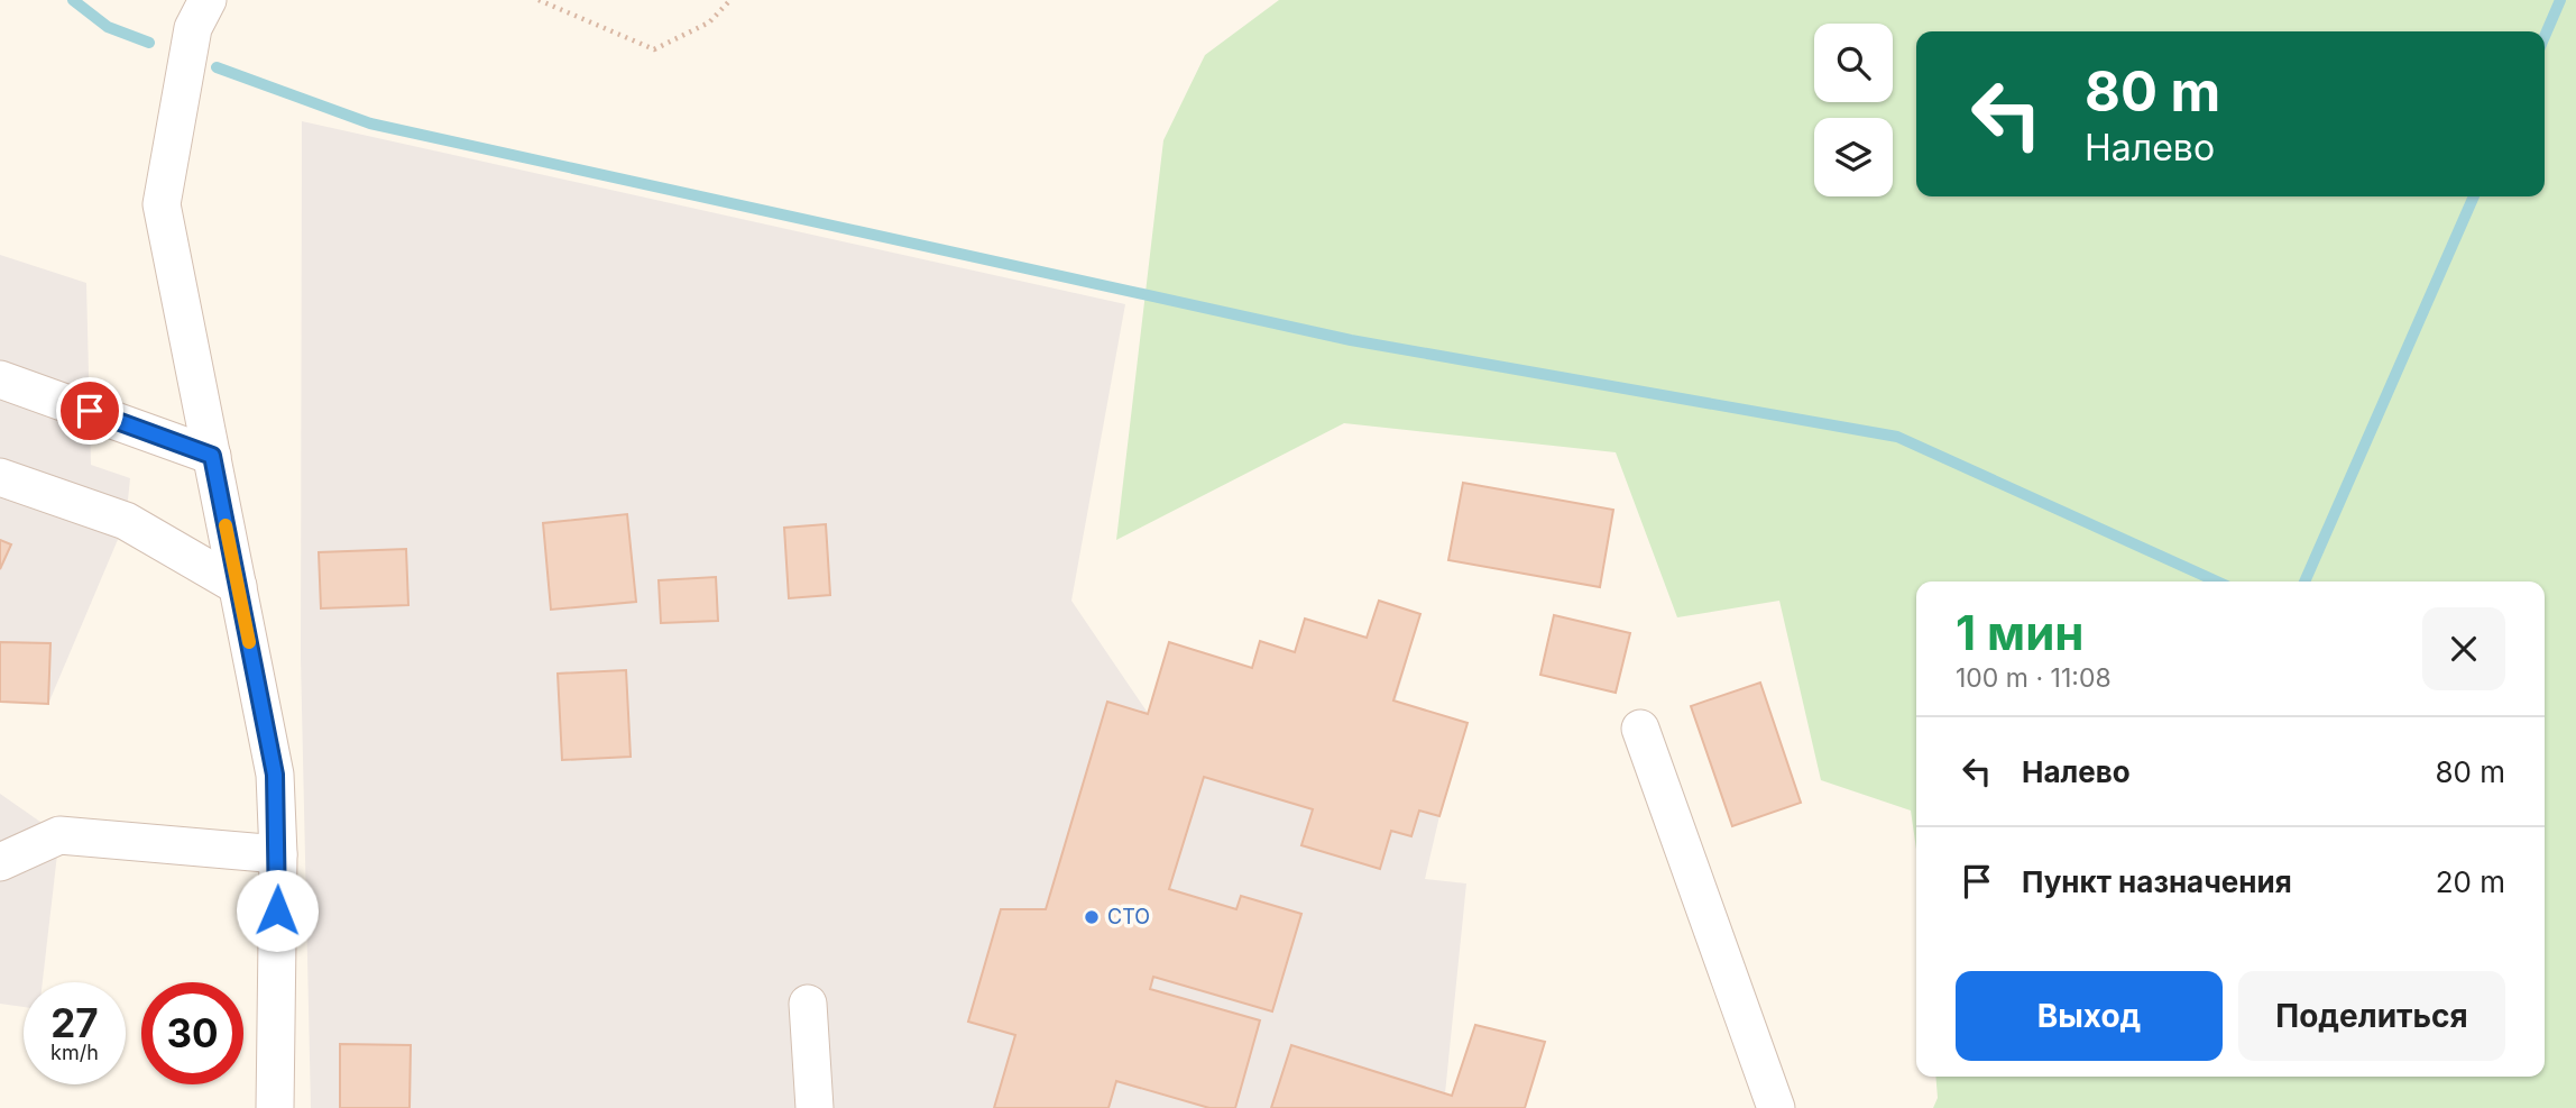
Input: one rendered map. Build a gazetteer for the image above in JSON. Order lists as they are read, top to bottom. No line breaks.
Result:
{"places":["СТО"],"page":{"turn":["80 m","Налево"],"heading":["1 мин","100 m · 11:08"],"list":[{"name":"Налево","value":"80 m"},{"name":"Пункт назначения","value":"20 m"}],"buttons":["Выход","Поделиться"],"speed":"27 km/h","limit":"30"}}
